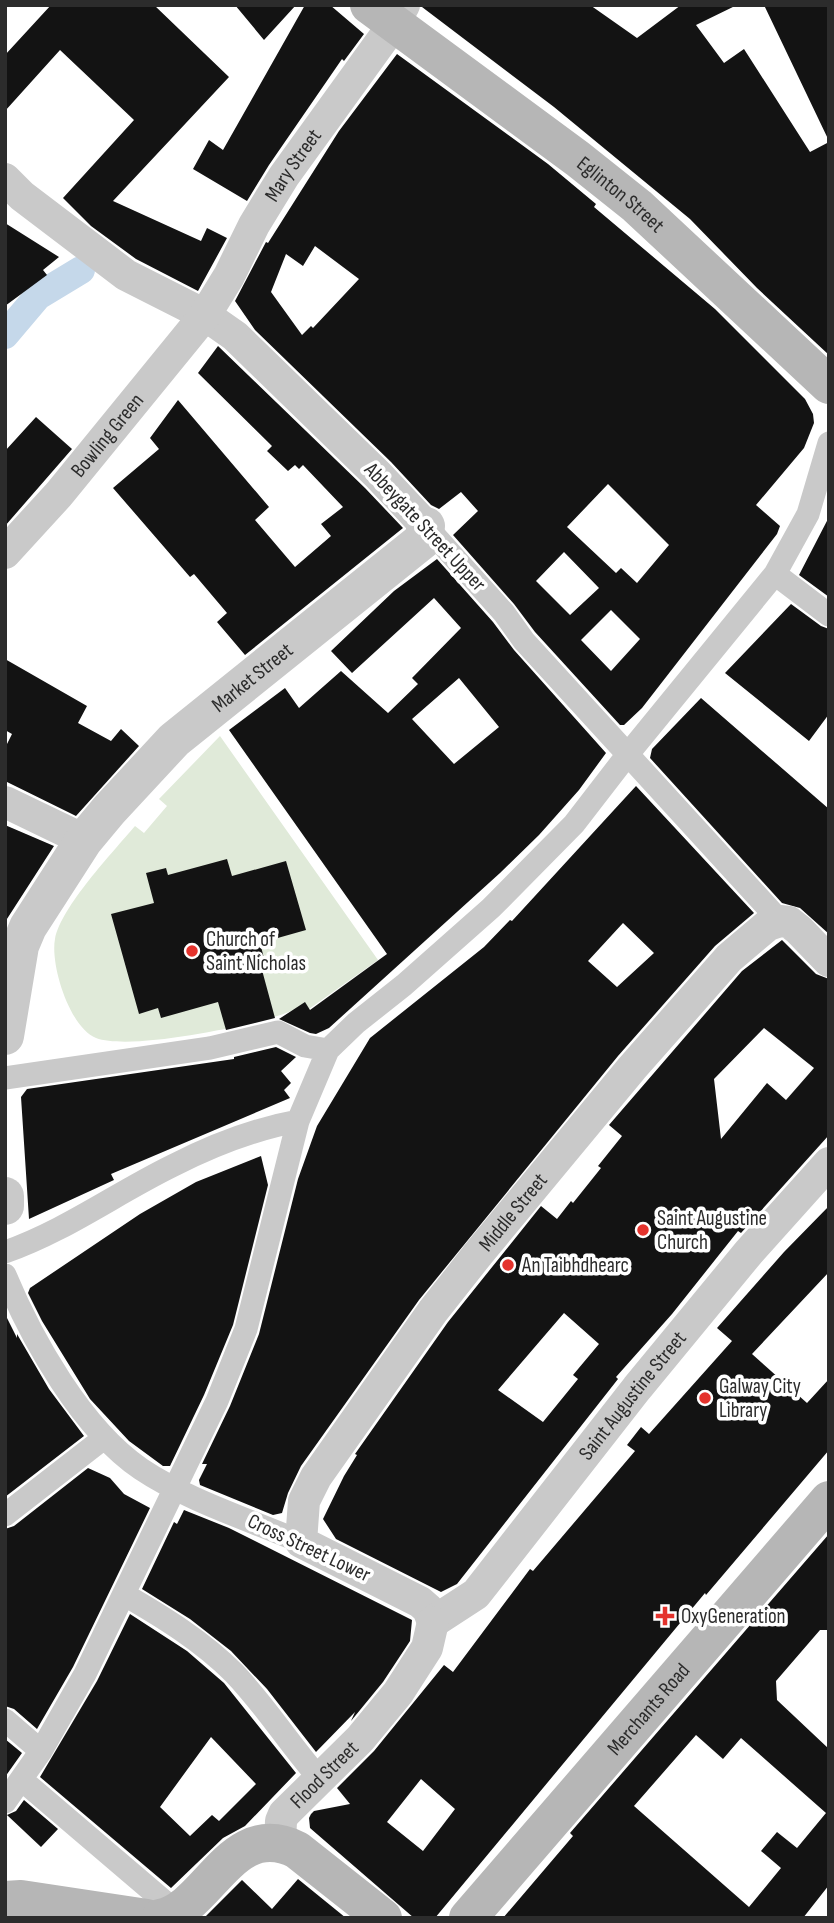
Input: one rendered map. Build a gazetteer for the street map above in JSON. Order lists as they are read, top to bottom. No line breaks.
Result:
{"streets":{"main road":["Eglinton Street","Merchants Road"],"street":["Mary Street","Bowling Green","Abbeygate Street Upper","Market Street","Middle Street","Saint Augustine Street","Cross Street Lower","Flood Street"]},"crossings":[["Mary Street","Eglinton Street"],["Mary Street","Bowling Green"],["Mary Street","Abbeygate Street Upper"],["Bowling Green","Abbeygate Street Upper"],["Abbeygate Street Upper","Market Street"],["Abbeygate Street Upper","Middle Street"],["Middle Street","Cross Street Lower"],["Saint Augustine Street","Cross Street Lower"],["Saint Augustine Street","Flood Street"],["Cross Street Lower","Flood Street"]],"places":{"other":["Church of Saint Nicholas","Saint Augustine Church","An Taibhdhearc","Galway City Library"],"health":["OxyGeneration"]}}
